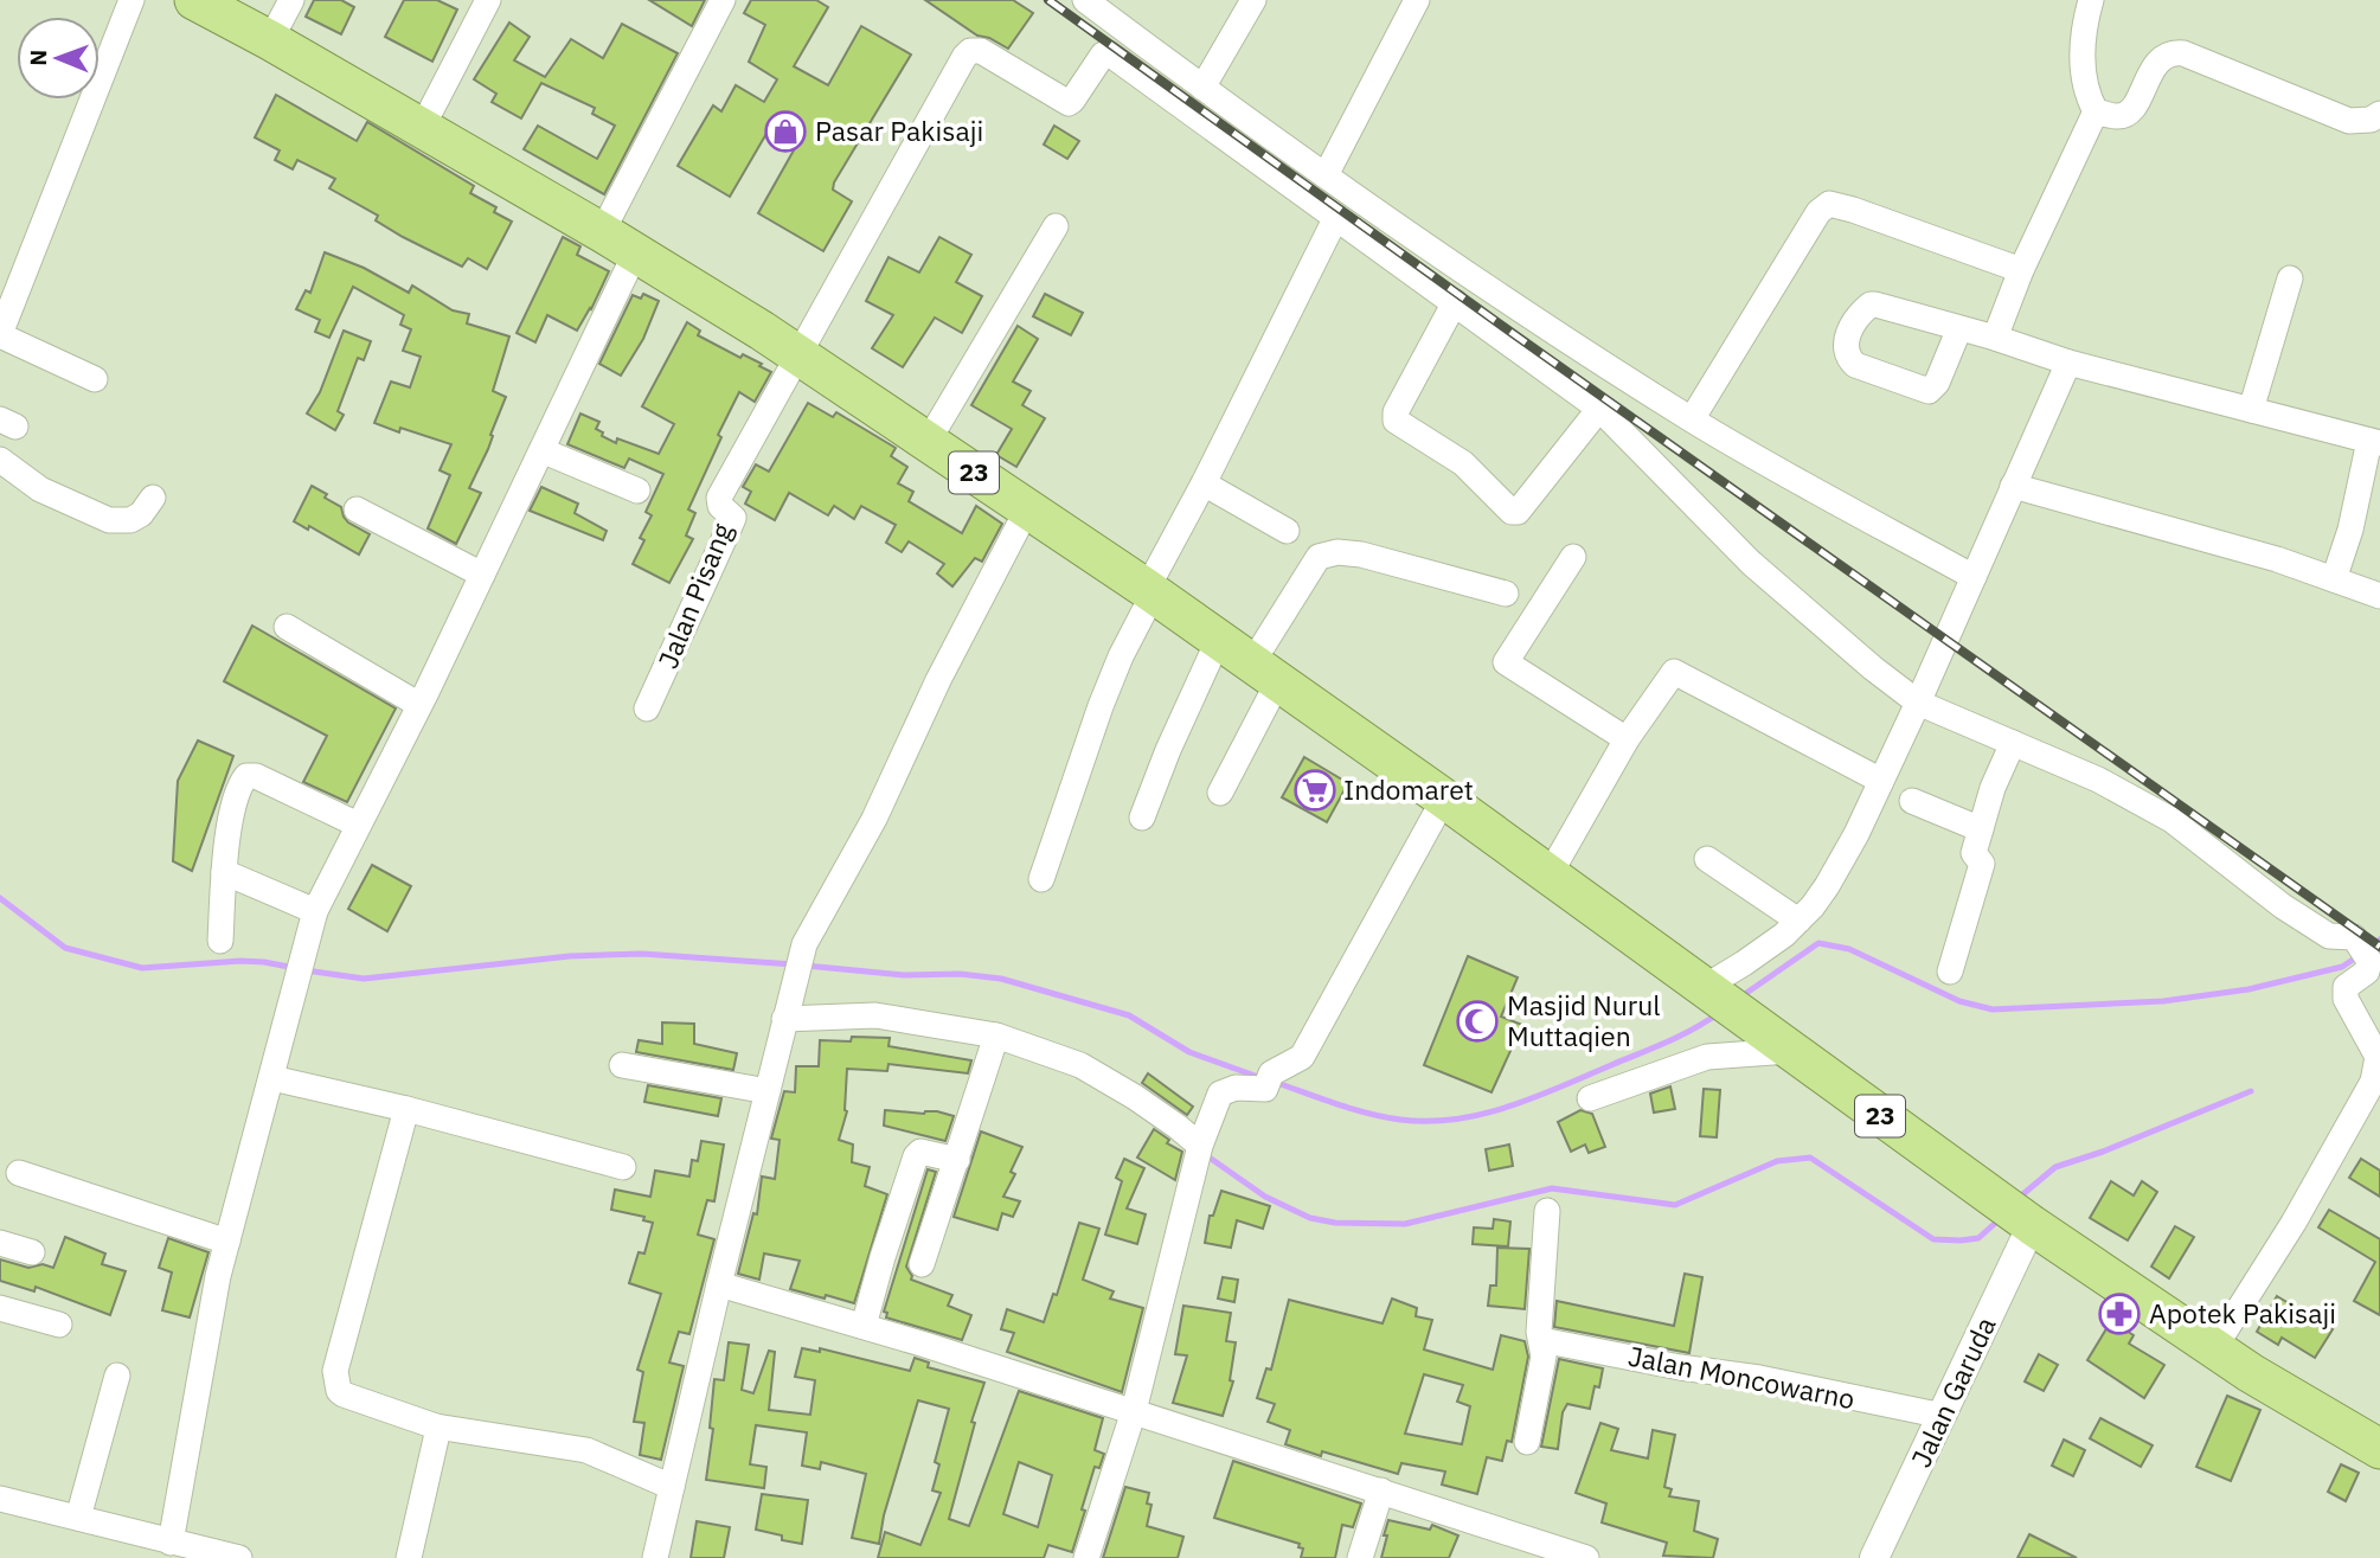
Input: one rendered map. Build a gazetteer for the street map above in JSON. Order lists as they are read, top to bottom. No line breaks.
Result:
{"streets":{"highway":["23"],"street":["Jalan Pisang","Jalan Moncowarno","Jalan Garuda"]},"crossings":[["23","Jalan Pisang"],["23","Jalan Garuda"],["Jalan Moncowarno","Jalan Garuda"]],"places":{"shop":["Pasar Pakisaji"],"supermarket":["Indomaret"],"mosque":["Masjid Nurul Muttaqien"],"pharmacy":["Apotek Pakisaji"]},"north":"left"}
